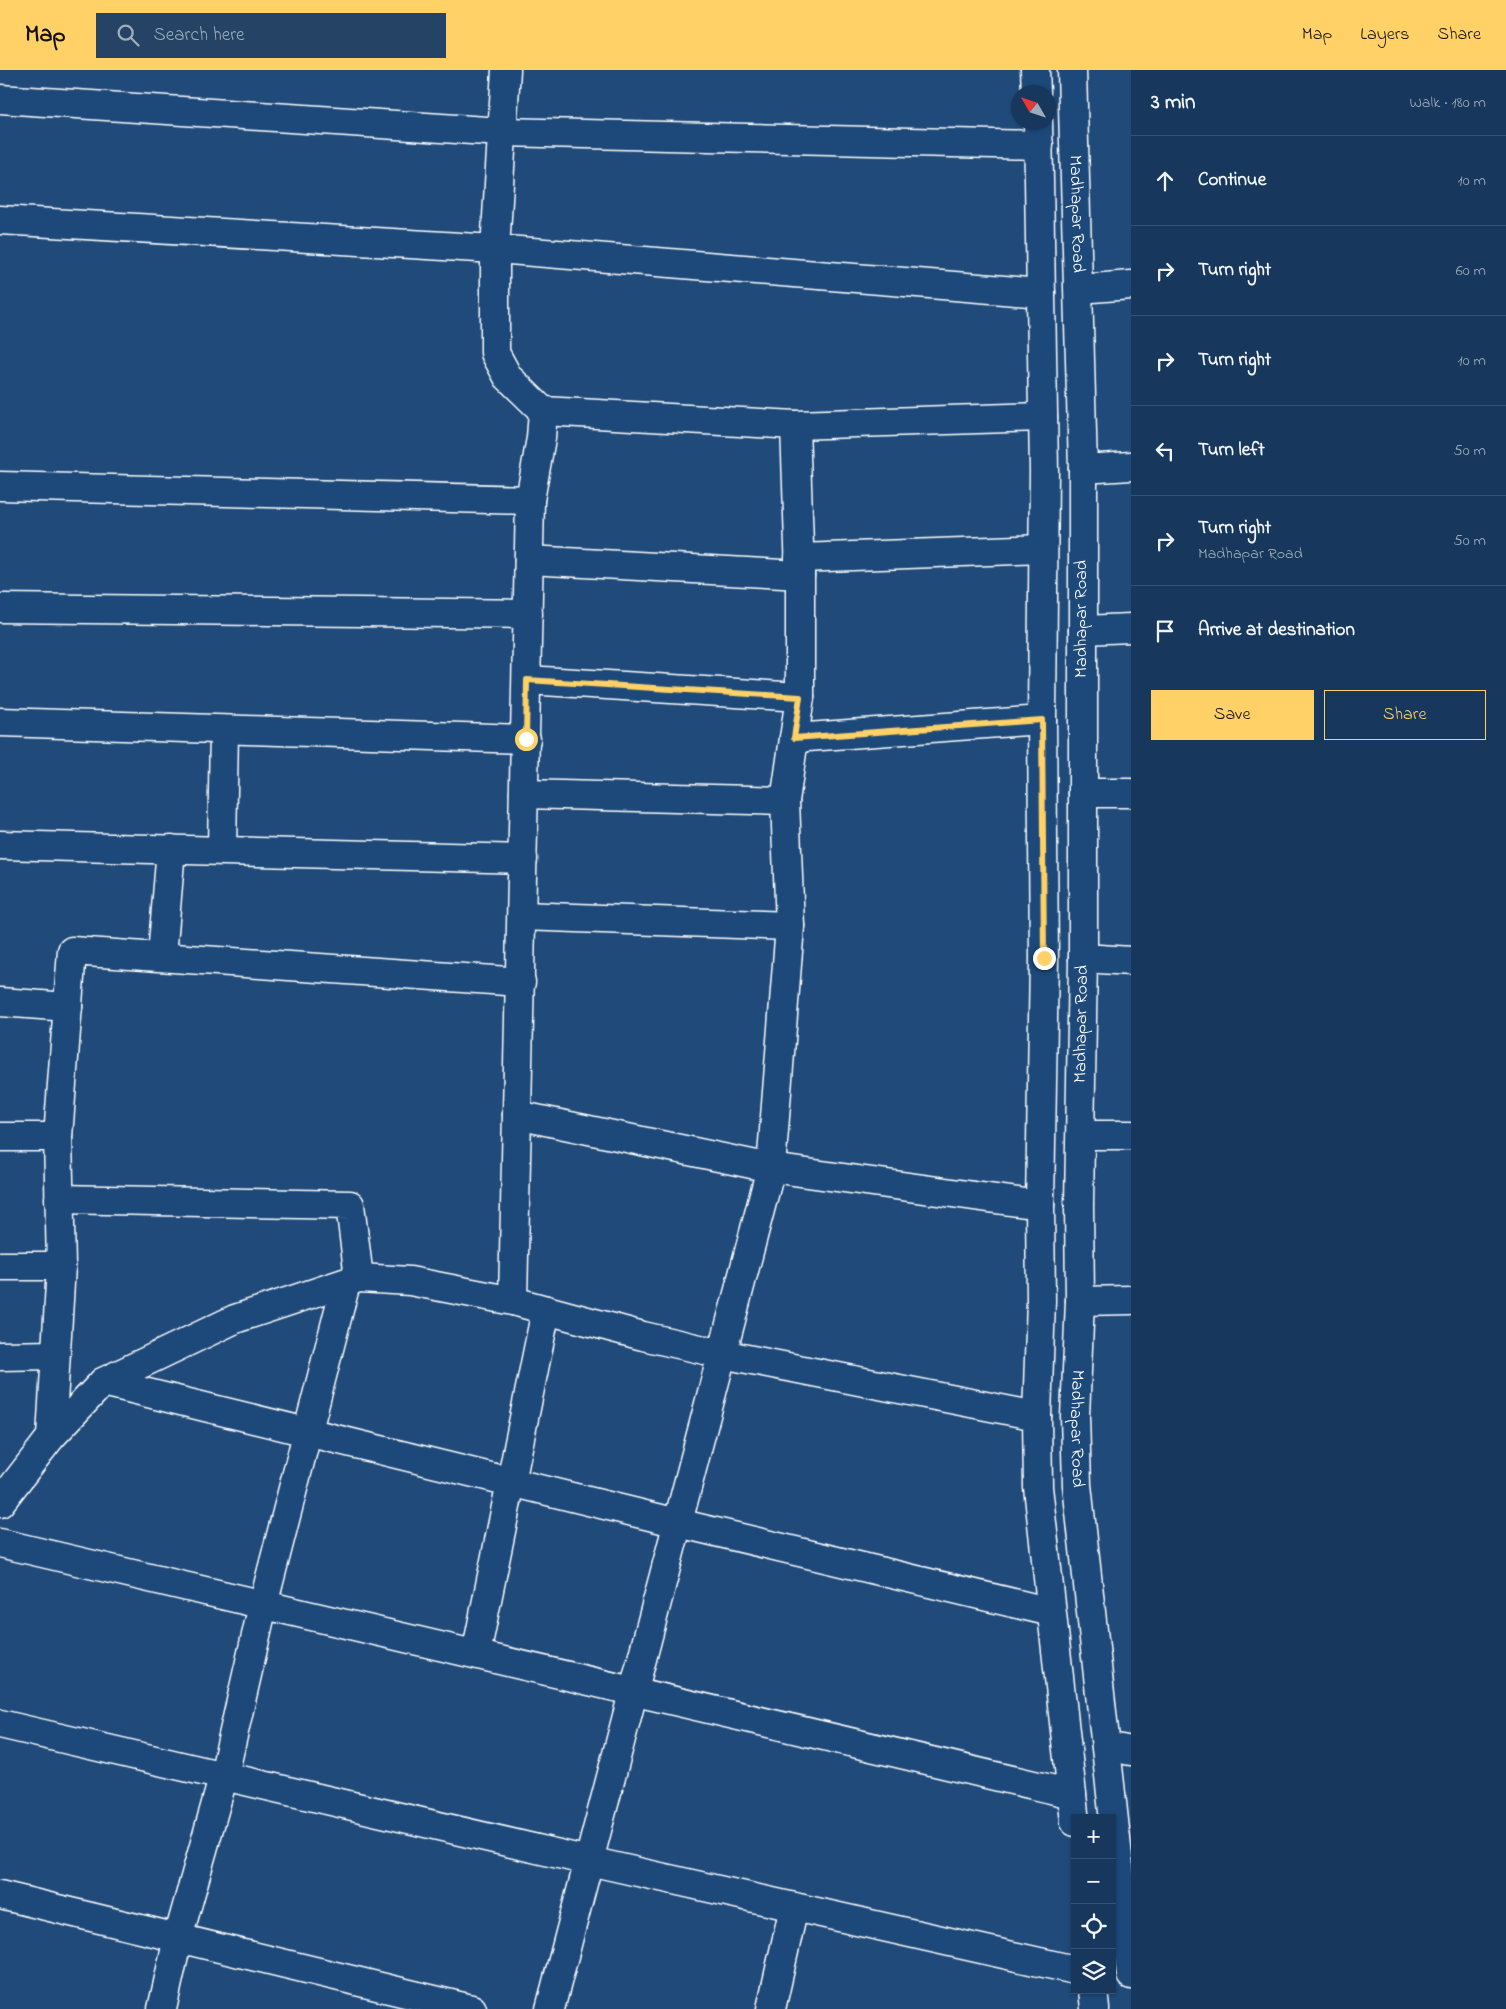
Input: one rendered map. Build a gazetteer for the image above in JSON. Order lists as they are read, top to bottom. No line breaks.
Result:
{"streets":{"street":["Madhapar Road"]},"north":"top left","page":{"header":"Map","search":"Search here","nav":["Map","Layers","Share"],"heading":["3 min","Walk · 180 m"],"list":[["Continue","10 m"],["Turn right","60 m"],["Turn right","10 m"],["Turn left","50 m"],["Turn right","Madhapar Road","50 m"],"Arrive at destination"],"buttons":["Save","Share"],"map_buttons":["+","−"]}}
